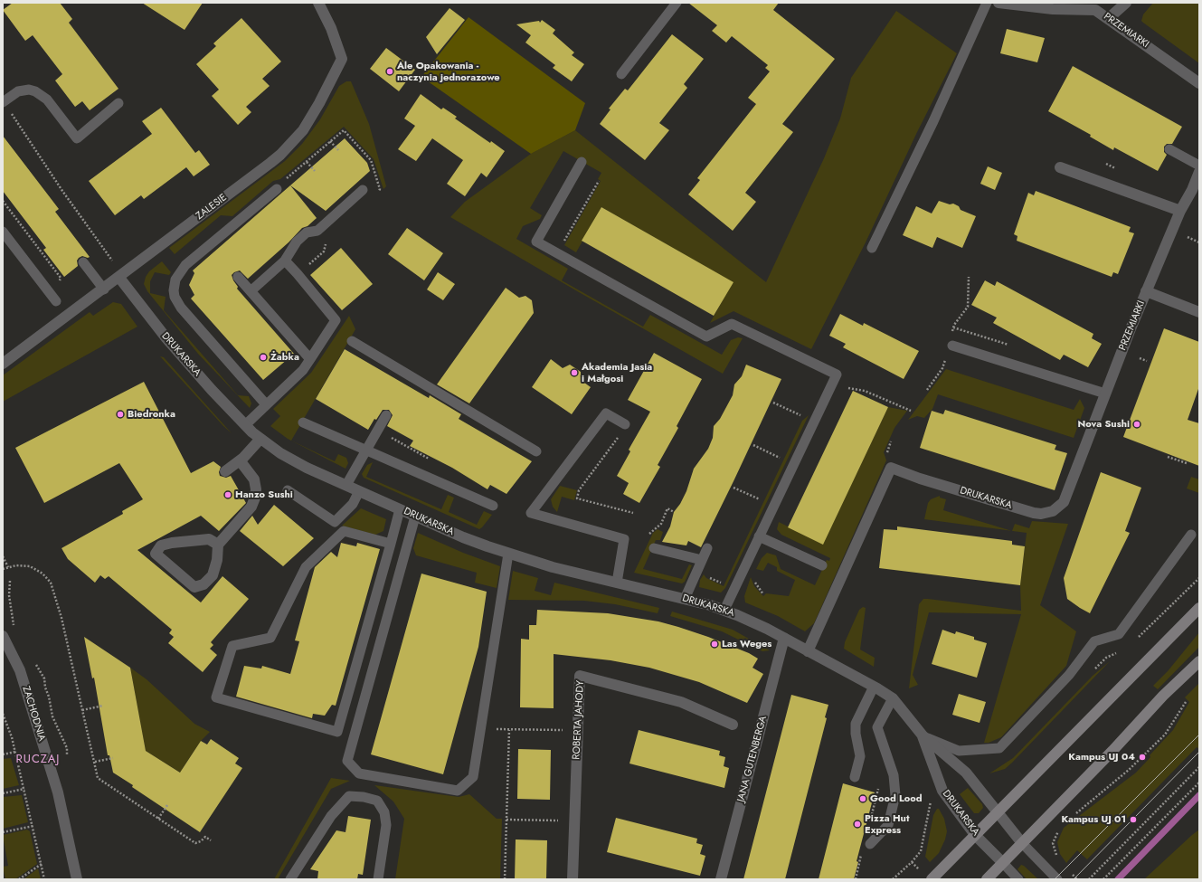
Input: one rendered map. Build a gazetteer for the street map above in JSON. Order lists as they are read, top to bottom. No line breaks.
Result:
{"streets":{"street":["PRZEMIARKI","ZALESIE","DRUKARSKA","ZACHODNIA","ROBERTA JAHODY","JANA GUTENBERGA"]},"crossings":[["PRZEMIARKI","DRUKARSKA"],["ZALESIE","DRUKARSKA"],["DRUKARSKA","JANA GUTENBERGA"]],"districts":["RUCZAJ"],"places":["Ale Opakowania - naczynia jednorazowe","Żabka","Akademia Jasia i Małgosi","Biedronka","Nova Sushi","Hanzo Sushi","Las Weges","Kampus UJ 04","Good Lood","Kampus UJ 01","Pizza Hut Express"]}
